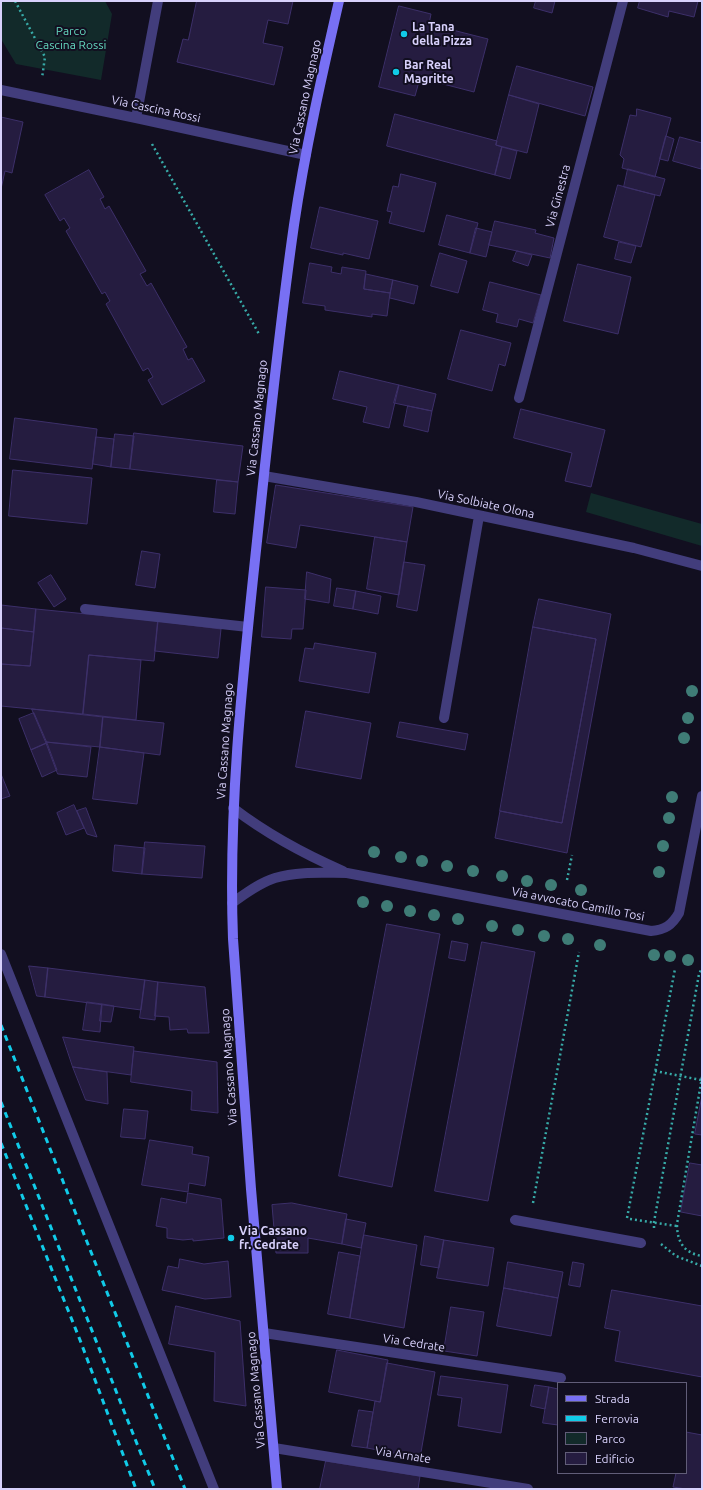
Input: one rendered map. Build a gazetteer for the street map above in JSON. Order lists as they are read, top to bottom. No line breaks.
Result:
{"streets":{"street":["Via Cassano Magnago","Via Cascina Rossi","Via Ginestra","Via Solbiate Olona","Via avvocato Camillo Tosi","Via Cedrate","Via Arnate"]},"crossings":[["Via Cassano Magnago","Via Cascina Rossi"],["Via Cassano Magnago","Via Solbiate Olona"],["Via Cassano Magnago","Via avvocato Camillo Tosi"],["Via Cassano Magnago","Via Cedrate"],["Via Cassano Magnago","Via Arnate"]],"parks":["Parco Cascina Rossi"],"places":["La Tana della Pizza","Bar Real Magritte","Via Cassano fr. Cedrate"],"legend":["Strada","Ferrovia","Parco","Edificio"]}
